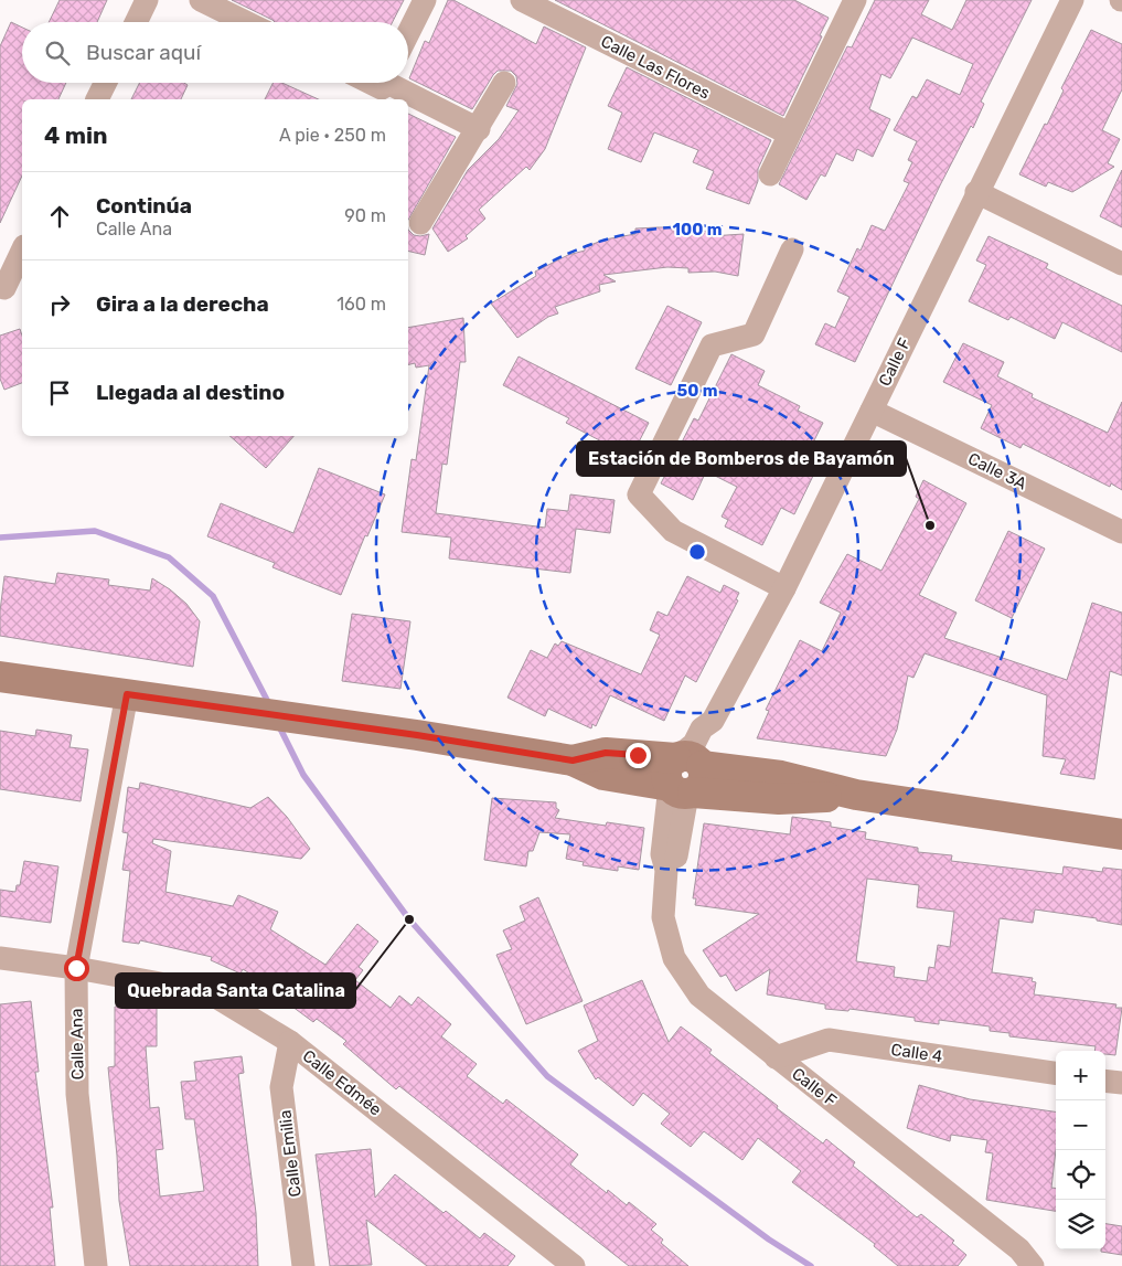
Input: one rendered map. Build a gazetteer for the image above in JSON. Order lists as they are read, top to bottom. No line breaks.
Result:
{"streets":{"street":["Calle Las Flores","Calle F","Calle 3A","Calle Ana","Calle 4","Calle Edmée","Calle Emilia"]},"crossings":[["Calle F","Calle 3A"],["Calle F","Calle 4"],["Calle Ana","Calle Edmée"],["Calle Edmée","Calle Emilia"]],"places":["Estación de Bomberos de Bayamón","Quebrada Santa Catalina"],"page":{"search":"Buscar aquí","heading":["4 min","A pie · 250 m"],"list":[["Continúa","Calle Ana","90 m"],["Gira a la derecha","160 m"],"Llegada al destino"],"map_buttons":["+","−"]},"rings":["100 m","50 m"]}
